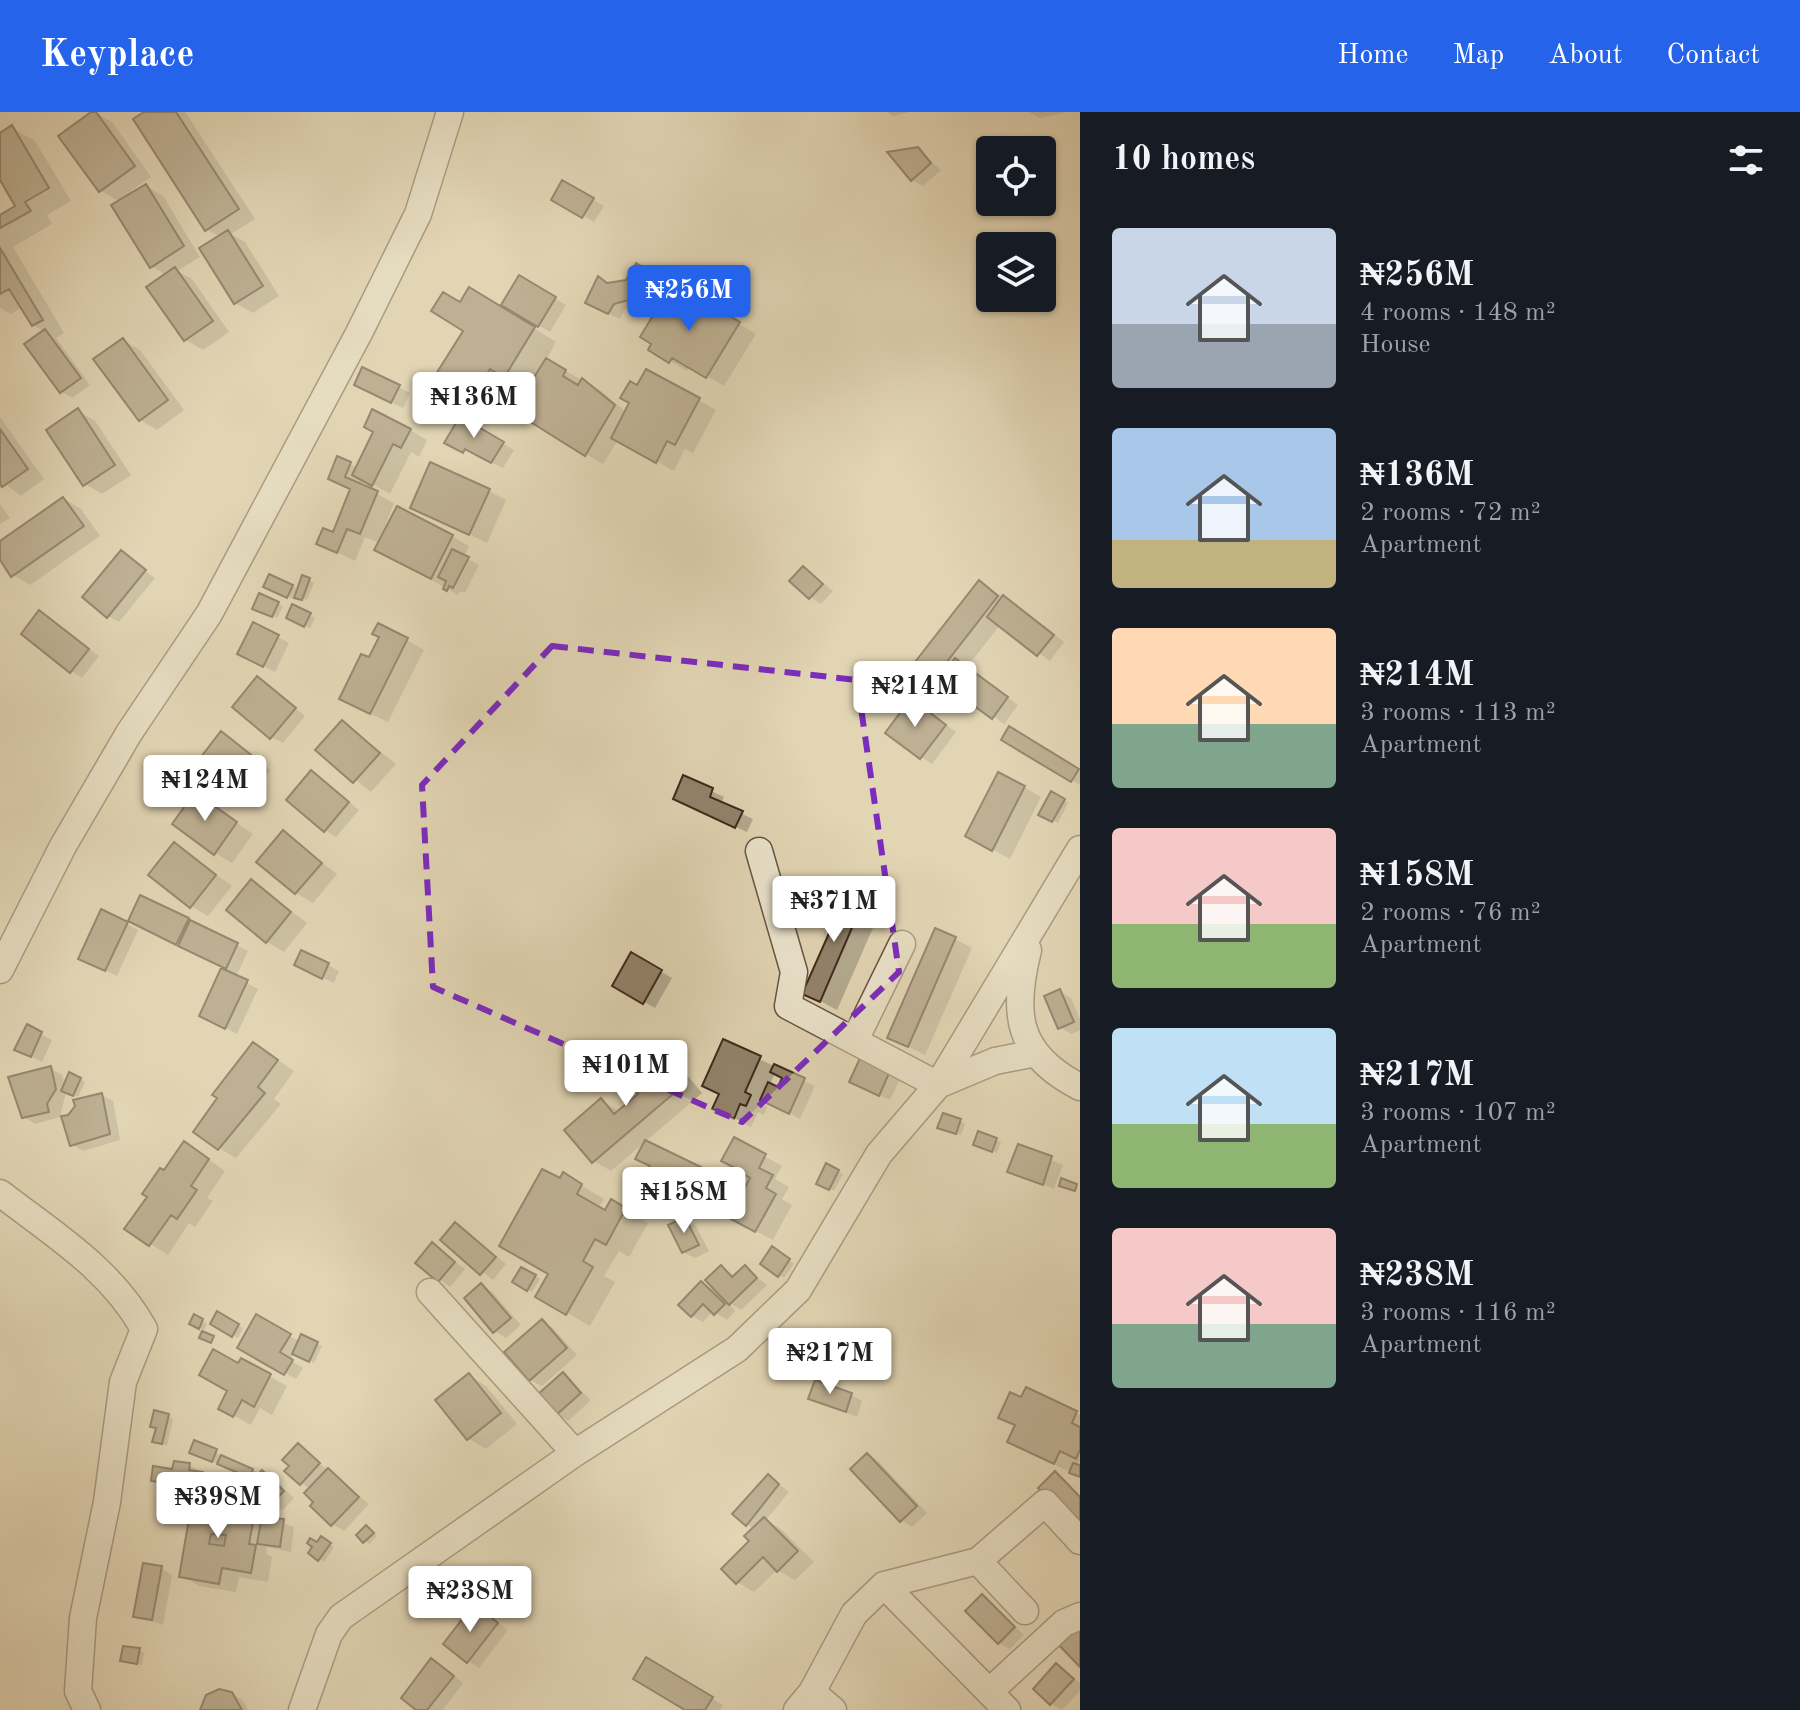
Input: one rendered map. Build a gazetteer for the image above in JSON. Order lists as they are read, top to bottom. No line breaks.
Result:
{"page":{"header":"Keyplace","nav":["Home","Map","About","Contact"],"heading":"10 homes","list":[{"name":"₦256M","note":"4 rooms · 148 m² · House"},{"name":"₦136M","note":"2 rooms · 72 m² · Apartment"},{"name":"₦214M","note":"3 rooms · 113 m² · Apartment"},{"name":"₦158M","note":"2 rooms · 76 m² · Apartment"},{"name":"₦217M","note":"3 rooms · 107 m² · Apartment"},{"name":"₦238M","note":"3 rooms · 116 m² · Apartment"}],"price":["₦256M","₦136M","₦214M","₦124M","₦371M","₦101M","₦158M","₦217M","₦398M","₦238M"]}}
